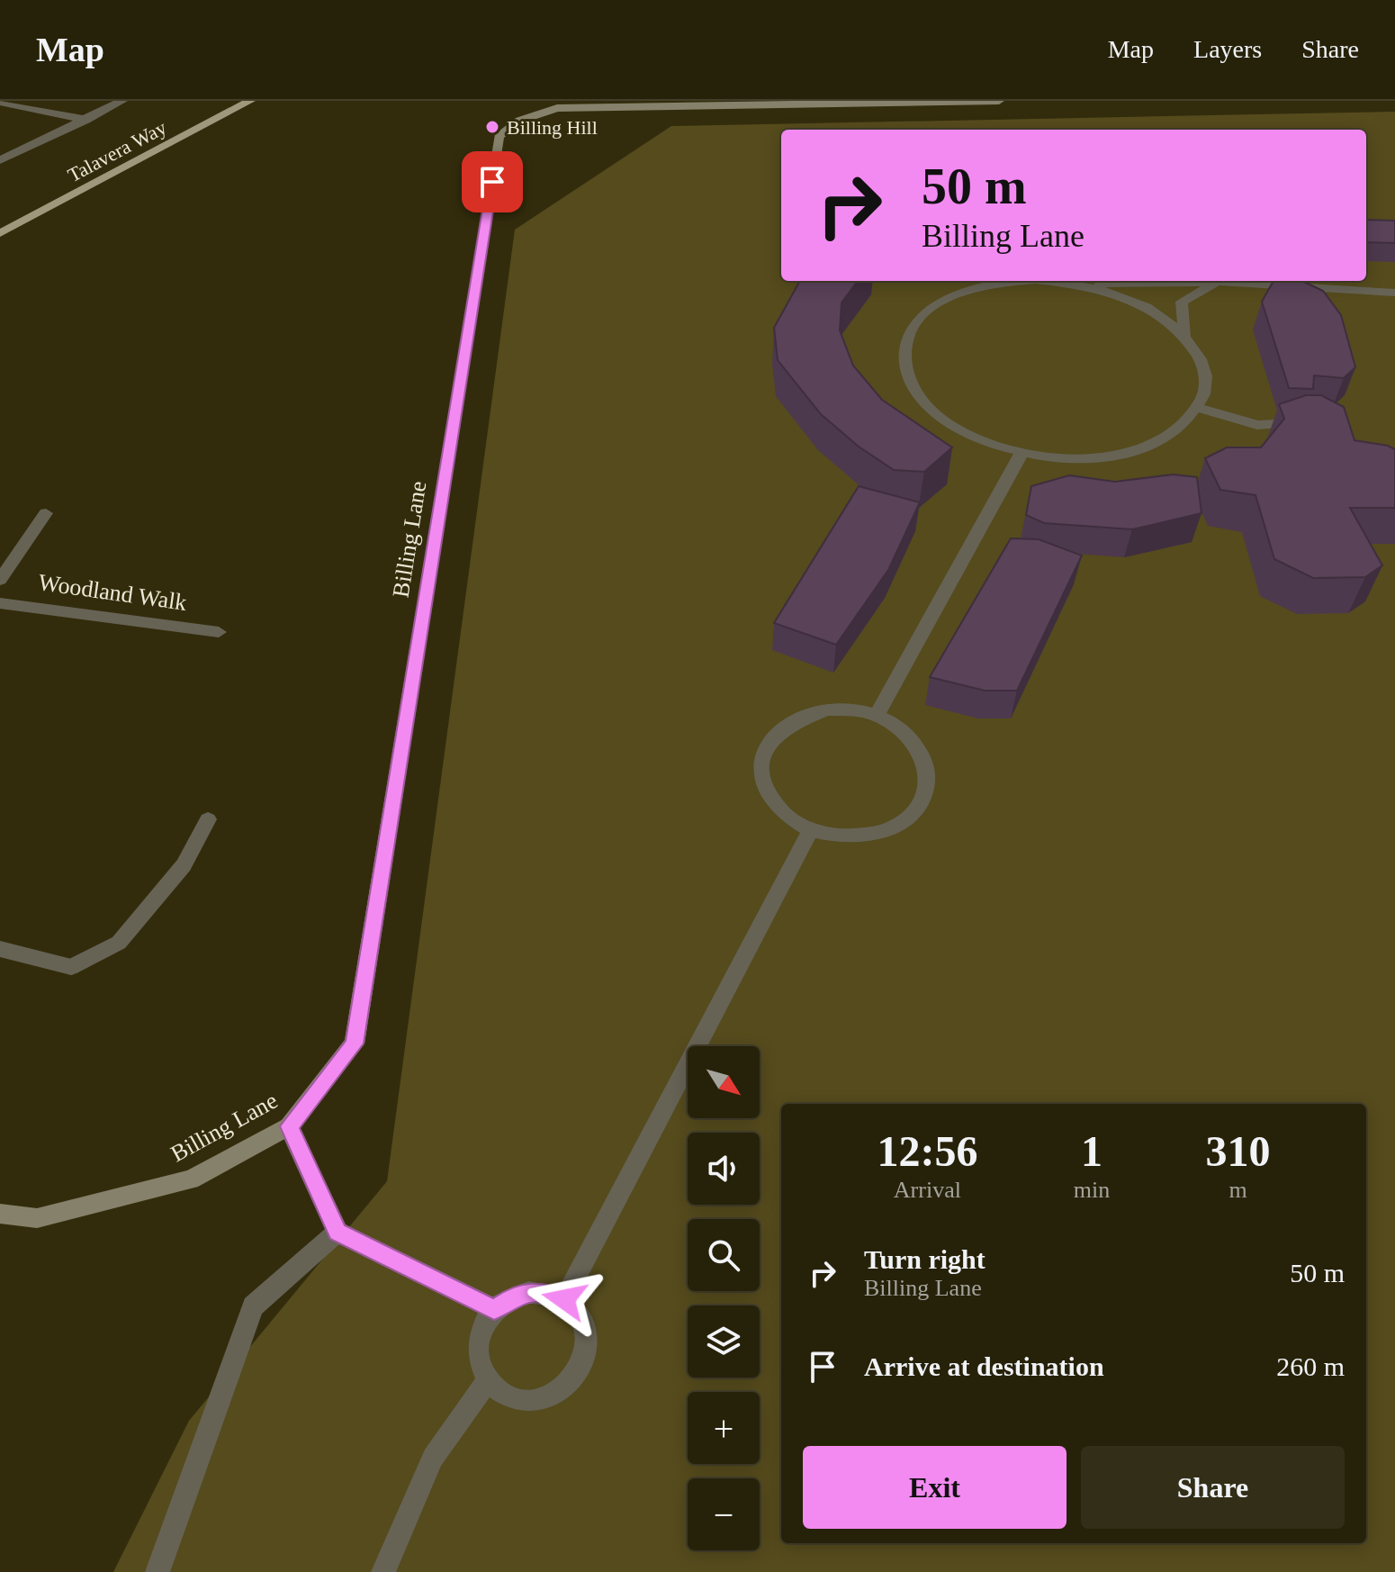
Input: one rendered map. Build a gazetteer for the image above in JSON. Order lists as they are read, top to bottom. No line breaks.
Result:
{"streets":{"main road":["Talavera Way"],"street":["Billing Lane","Woodland Walk"]},"places":["Billing Hill"],"north":"bottom right","page":{"header":"Map","nav":["Map","Layers","Share"],"turn":["50 m","Billing Lane"],"map_buttons":["+","−"],"eta":["12:56","Arrival","1","min","310","m"],"list":[{"name":"Turn right","note":"Billing Lane","value":"50 m"},{"name":"Arrive at destination","value":"260 m"}],"buttons":["Exit","Share"]}}
